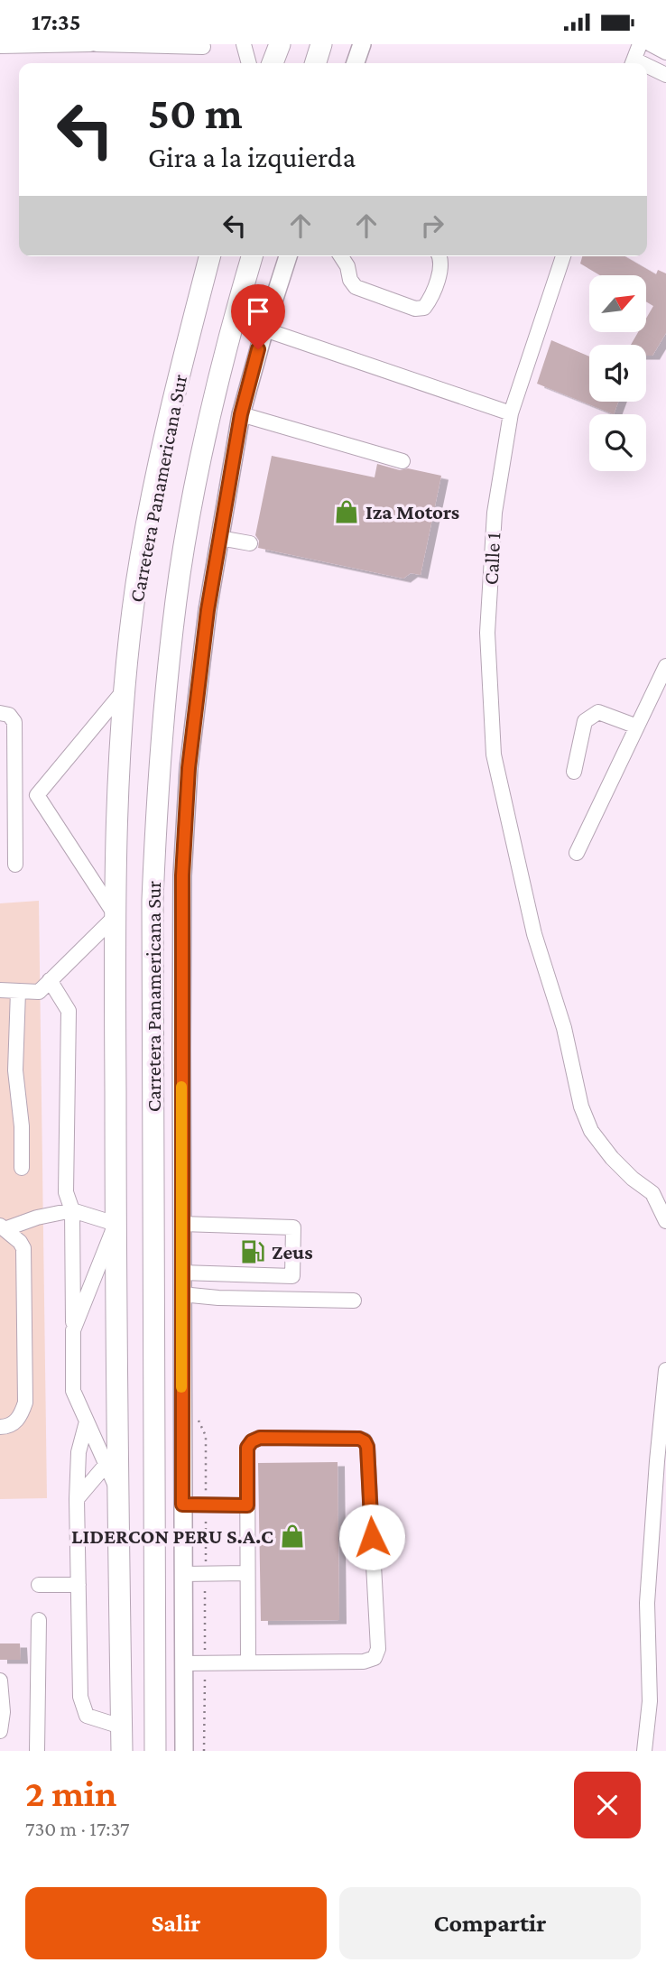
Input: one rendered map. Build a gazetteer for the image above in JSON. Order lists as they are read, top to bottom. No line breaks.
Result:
{"streets":{"highway":["Carretera Panamericana Sur"],"street":["Calle 1"]},"places":{"shop":["Iza Motors","LIDERCON PERU S.A.C"],"fuel station":["Zeus"]},"north":"top right","page":{"status":"17:35","turn":["50 m","Gira a la izquierda"],"heading":["2 min","730 m · 17:37"],"buttons":["Salir","Compartir"]}}
